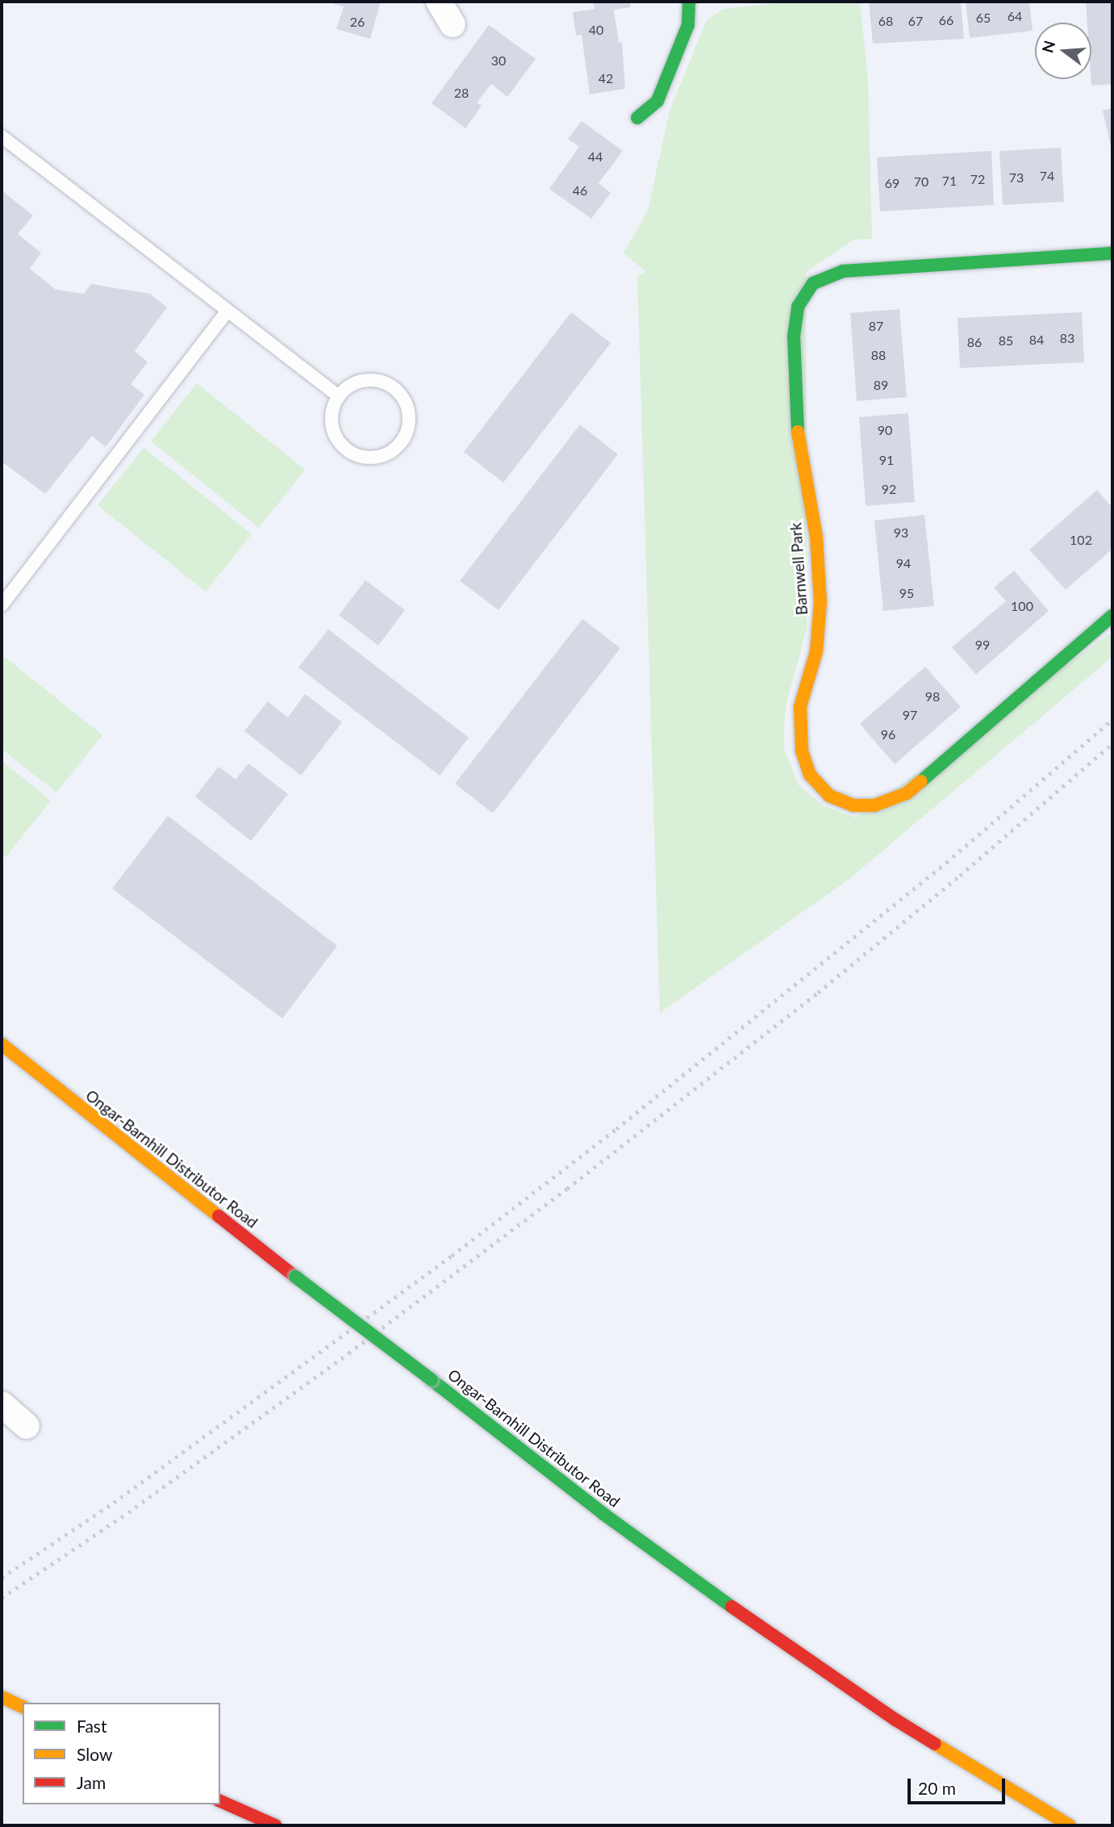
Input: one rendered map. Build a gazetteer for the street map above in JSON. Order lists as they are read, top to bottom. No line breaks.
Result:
{"streets":{"street":["Barnwell Park","Ongar-Barnhill Distributor Road"]},"house_numbers":["64","65","66","68","67","26","40","30","42","28","44","74","73","72","71","70","69","46","87","83","84","85","86","88","89","90","91","92","93","102","94","95","100","99","98","97","96"],"legend":["Fast","Slow","Jam"],"scale_bar":"20 m","north":"left"}
